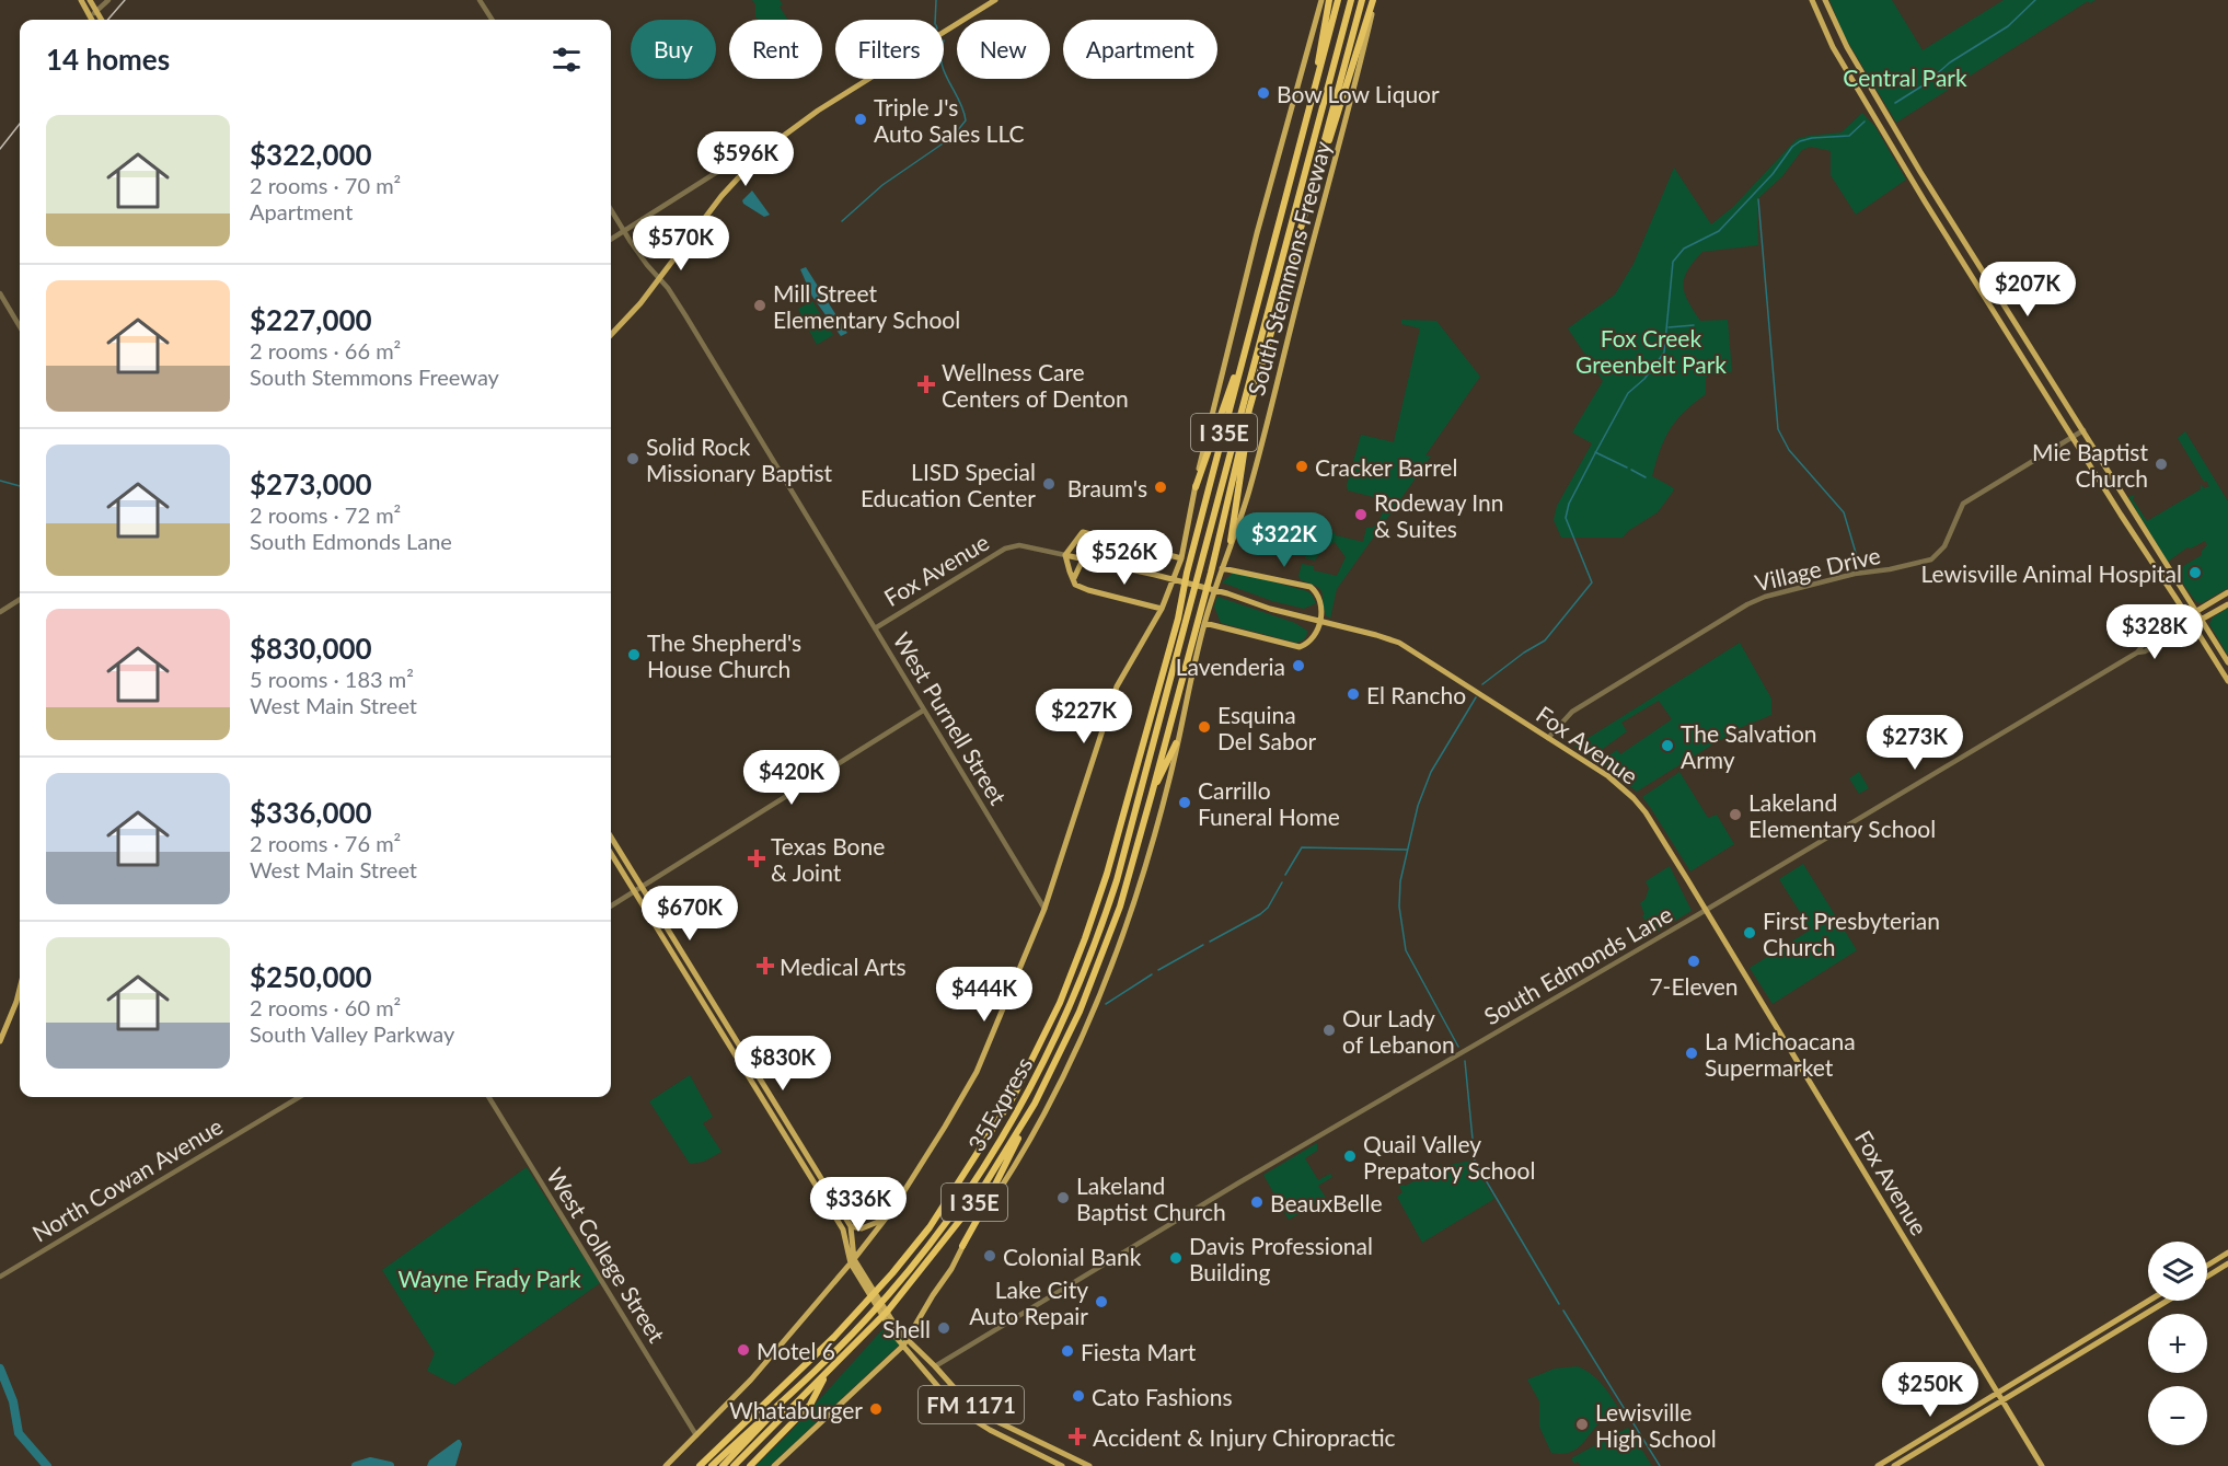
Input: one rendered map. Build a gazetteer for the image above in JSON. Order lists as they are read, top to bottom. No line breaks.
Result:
{"streets":{"highway":["South Stemmons Freeway","I 35E","35Express"],"main road":["Fox Avenue","South Edmonds Lane","FM 1171"],"street":["Village Drive","West Purnell Street","North Cowan Avenue","West College Street"]},"crossings":[["South Stemmons Freeway","I 35E"],["South Stemmons Freeway","West Purnell Street"],["South Stemmons Freeway","West College Street"],["South Stemmons Freeway","FM 1171"],["Village Drive","Fox Avenue"],["Fox Avenue","West Purnell Street"],["Fox Avenue","South Edmonds Lane"],["South Edmonds Lane","FM 1171"]],"parks":["Central Park","Fox Creek Greenbelt Park","Wayne Frady Park"],"places":{"other":["Bow Low Liquor","Triple J's Auto Sales LLC","Mill Street Elementary School","Solid Rock Missionary Baptist","Mie Baptist Church","Cracker Barrel","LISD Special Education Center","Braum's","Rodeway Inn & Suites","Lewisville Animal Hospital","The Shepherd's House Church","Lavenderia","El Rancho","Esquina Del Sabor","The Salvation Army","Carrillo Funeral Home","Lakeland Elementary School","First Presbyterian Church","7-Eleven","Our Lady of Lebanon","La Michoacana Supermarket","Quail Valley Prepatory School","Lakeland Baptist Church","BeauxBelle","Colonial Bank","Davis Professional Building","Lake City Auto Repair","Shell","Motel 6","Fiesta Mart","Cato Fashions","Whataburger","Lewisville High School"],"health":["Wellness Care Centers of Denton","Texas Bone & Joint","Medical Arts","Accident & Injury Chiropractic"]},"page":{"chip":["Buy","Rent","Filters","New","Apartment"],"heading":"14 homes","list":[{"name":"$322,000","note":"2 rooms · 70 m² · Apartment"},{"name":"$227,000","note":"2 rooms · 66 m² · South Stemmons Freeway"},{"name":"$273,000","note":"2 rooms · 72 m² · South Edmonds Lane"},{"name":"$830,000","note":"5 rooms · 183 m² · West Main Street"},{"name":"$336,000","note":"2 rooms · 76 m² · West Main Street"},{"name":"$250,000","note":"2 rooms · 60 m² · South Valley Parkway"}],"price":["$596K","$570K","$207K","$322K","$526K","$328K","$227K","$273K","$420K","$670K","$444K","$830K","$336K","$250K"],"map_buttons":["+","−"]}}
